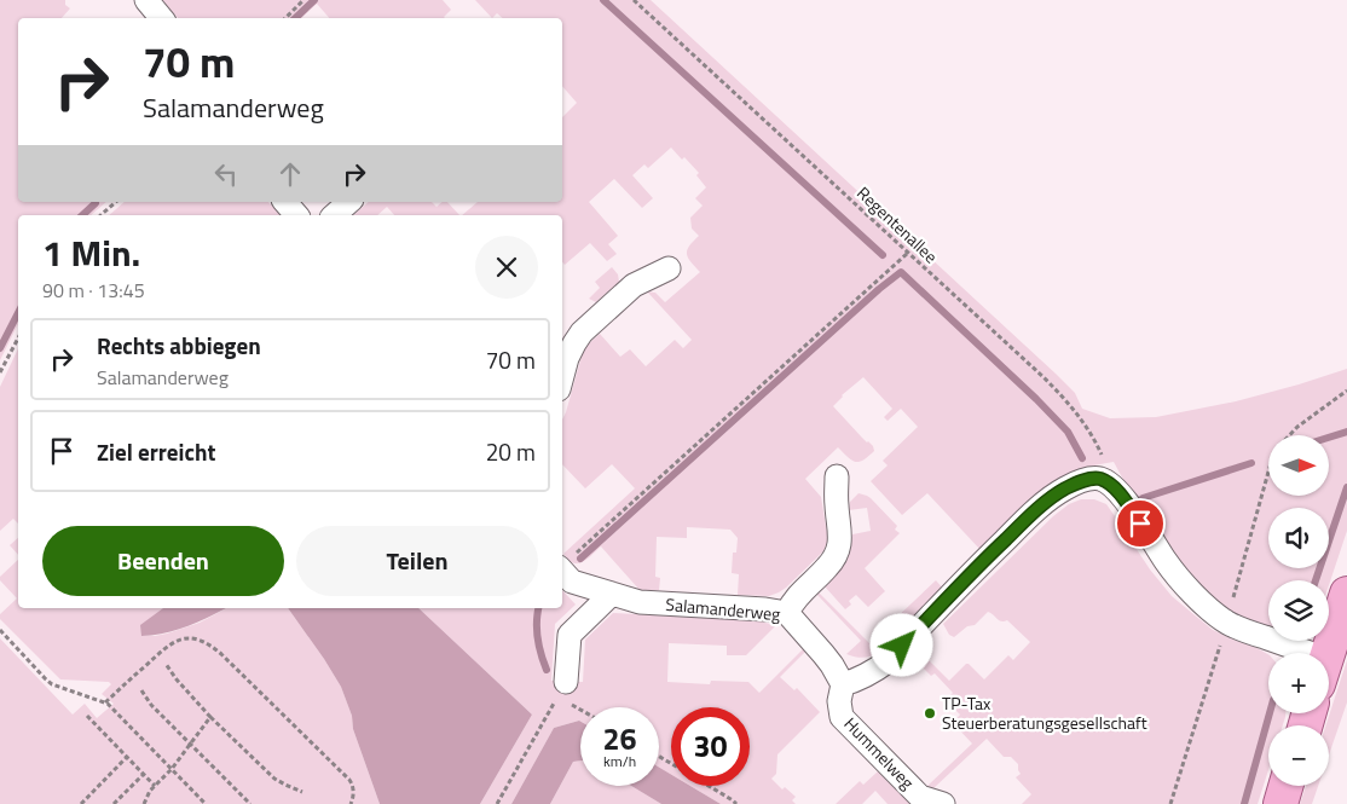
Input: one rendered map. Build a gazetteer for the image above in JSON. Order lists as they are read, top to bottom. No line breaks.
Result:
{"streets":{"street":["Salamanderweg","Hummelweg"],"path":["Regentenallee"]},"crossings":[["Salamanderweg","Hummelweg"]],"places":["TP-Tax Steuerberatungsgesellschaft"],"north":"right","page":{"turn":["70 m","Salamanderweg"],"heading":["1 Min.","90 m · 13:45"],"list":[{"name":"Rechts abbiegen","note":"Salamanderweg","value":"70 m"},{"name":"Ziel erreicht","value":"20 m"}],"map_buttons":["+","−"],"buttons":["Beenden","Teilen"],"speed":"26 km/h","limit":"30"}}
